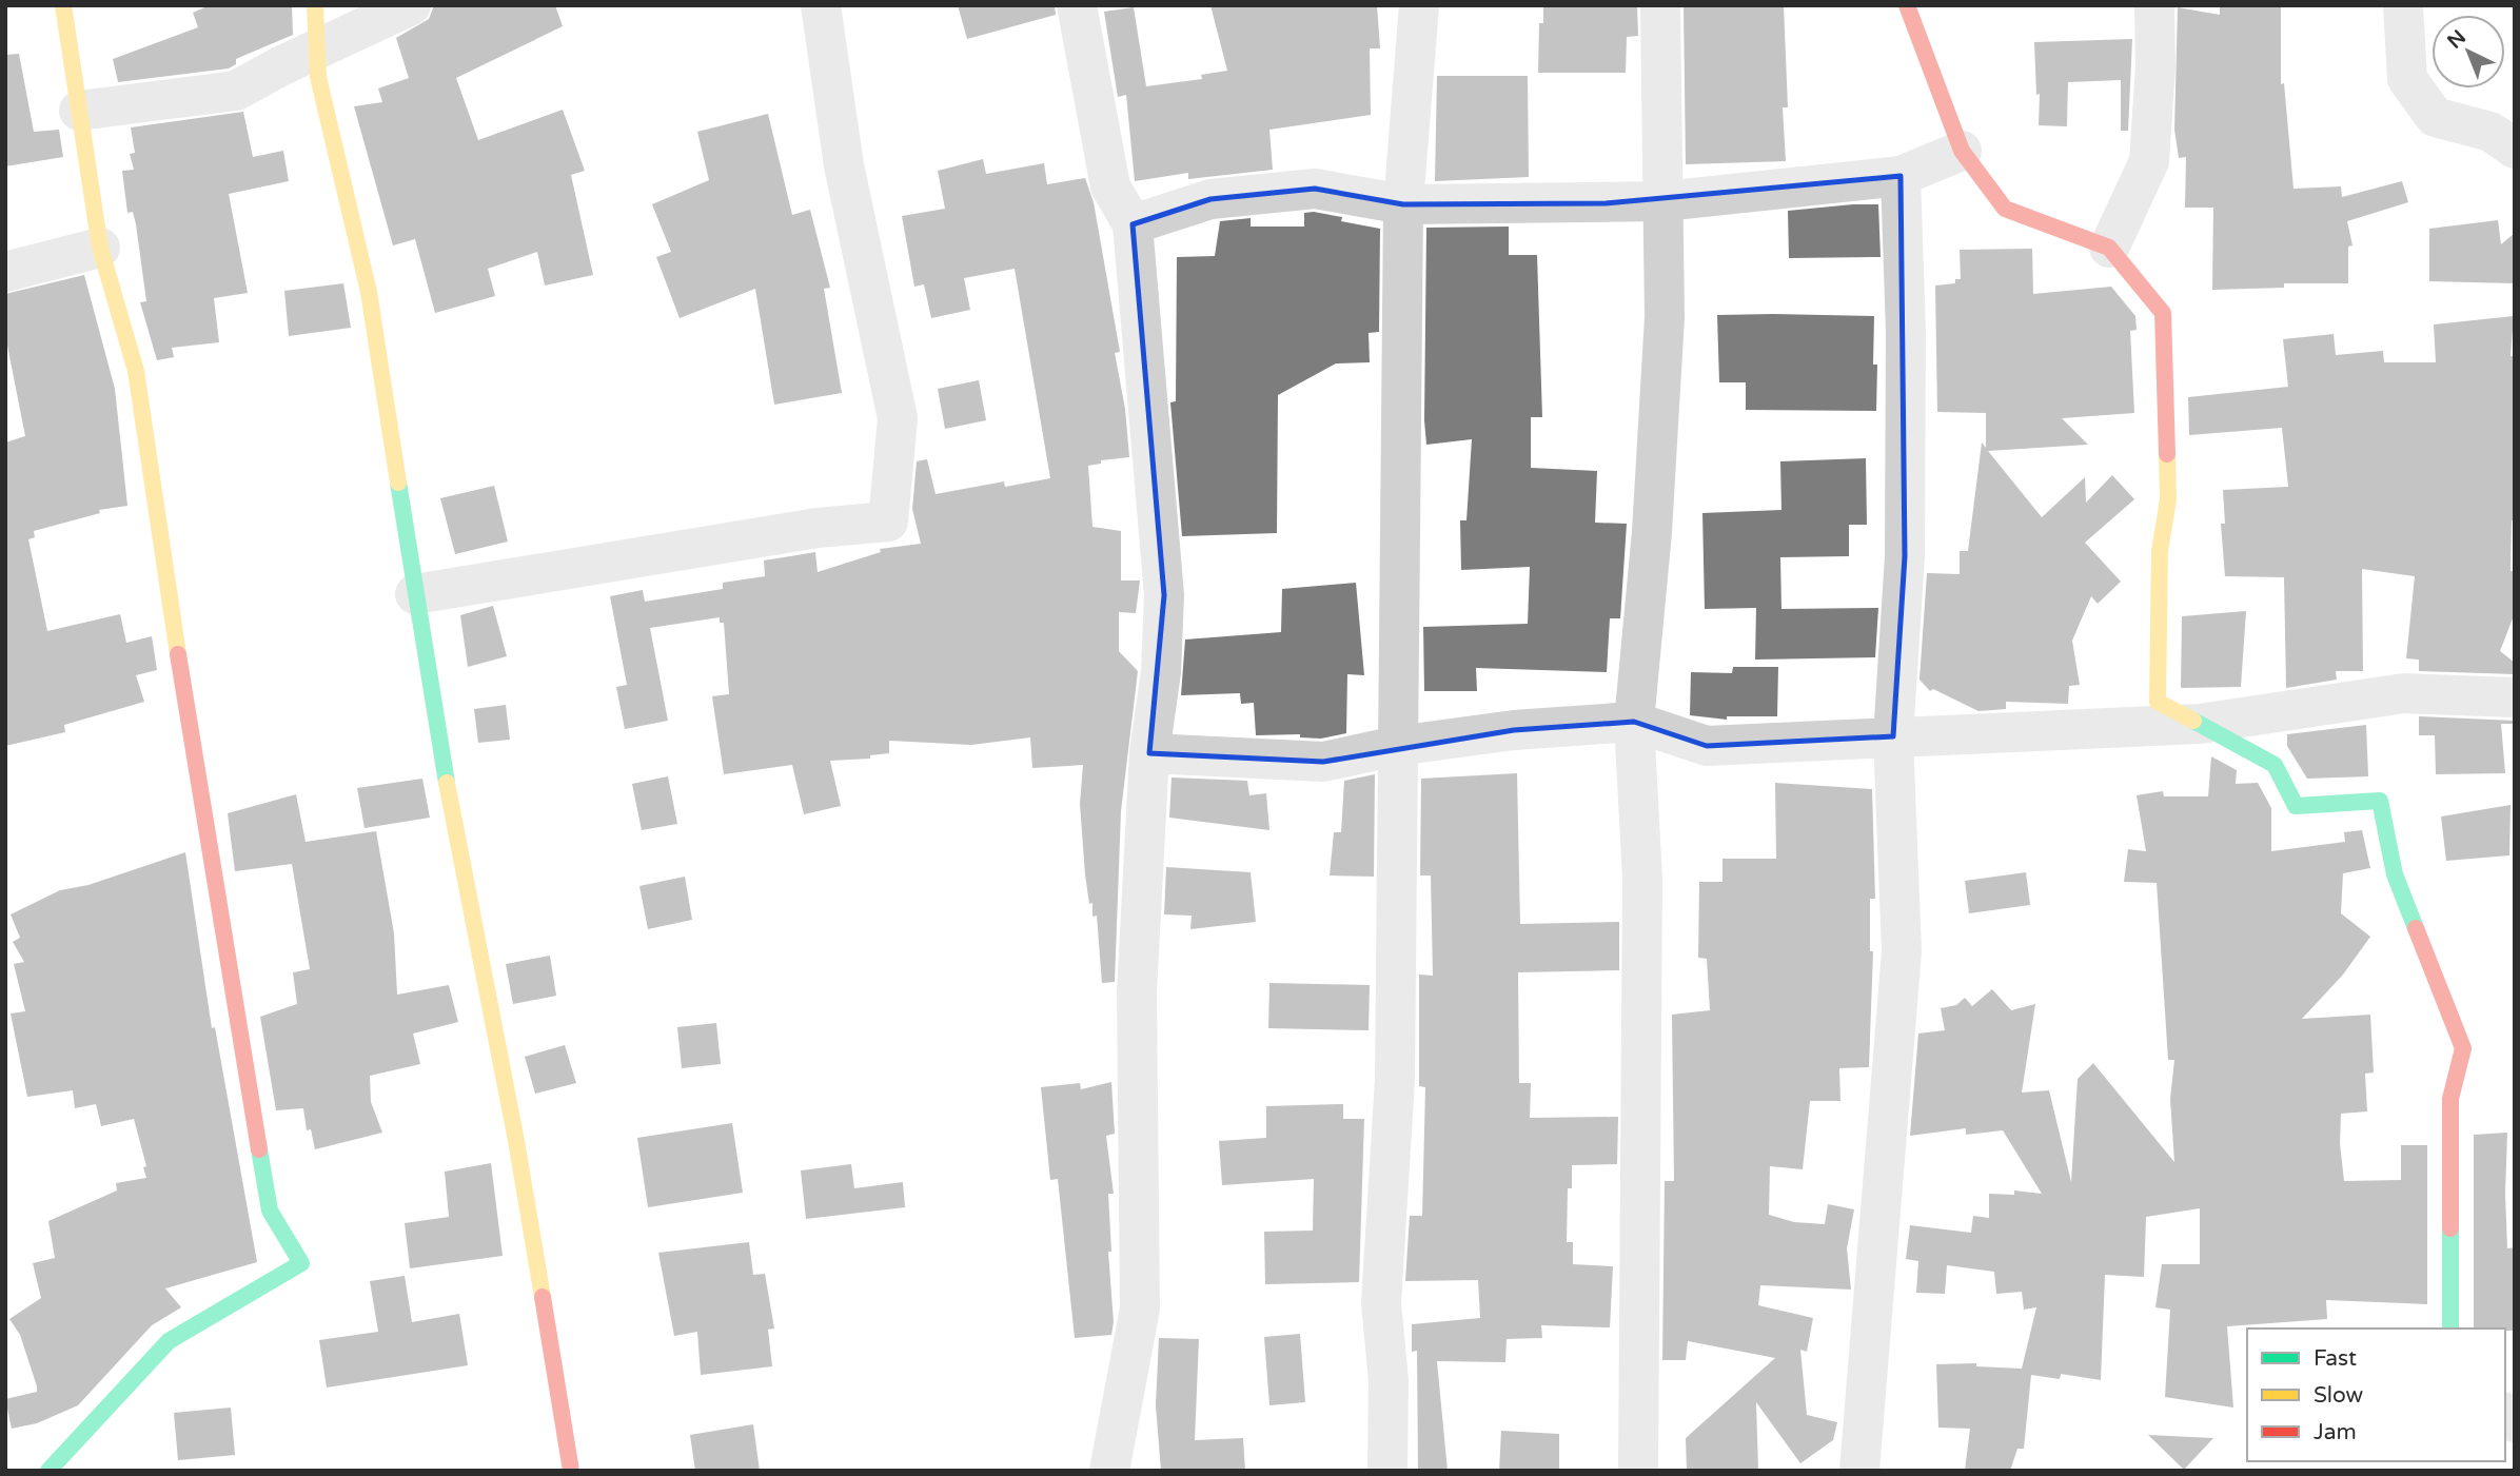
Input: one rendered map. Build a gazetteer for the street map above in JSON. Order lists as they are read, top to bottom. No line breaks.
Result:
{"legend":["Fast","Slow","Jam"],"north":"top left"}
